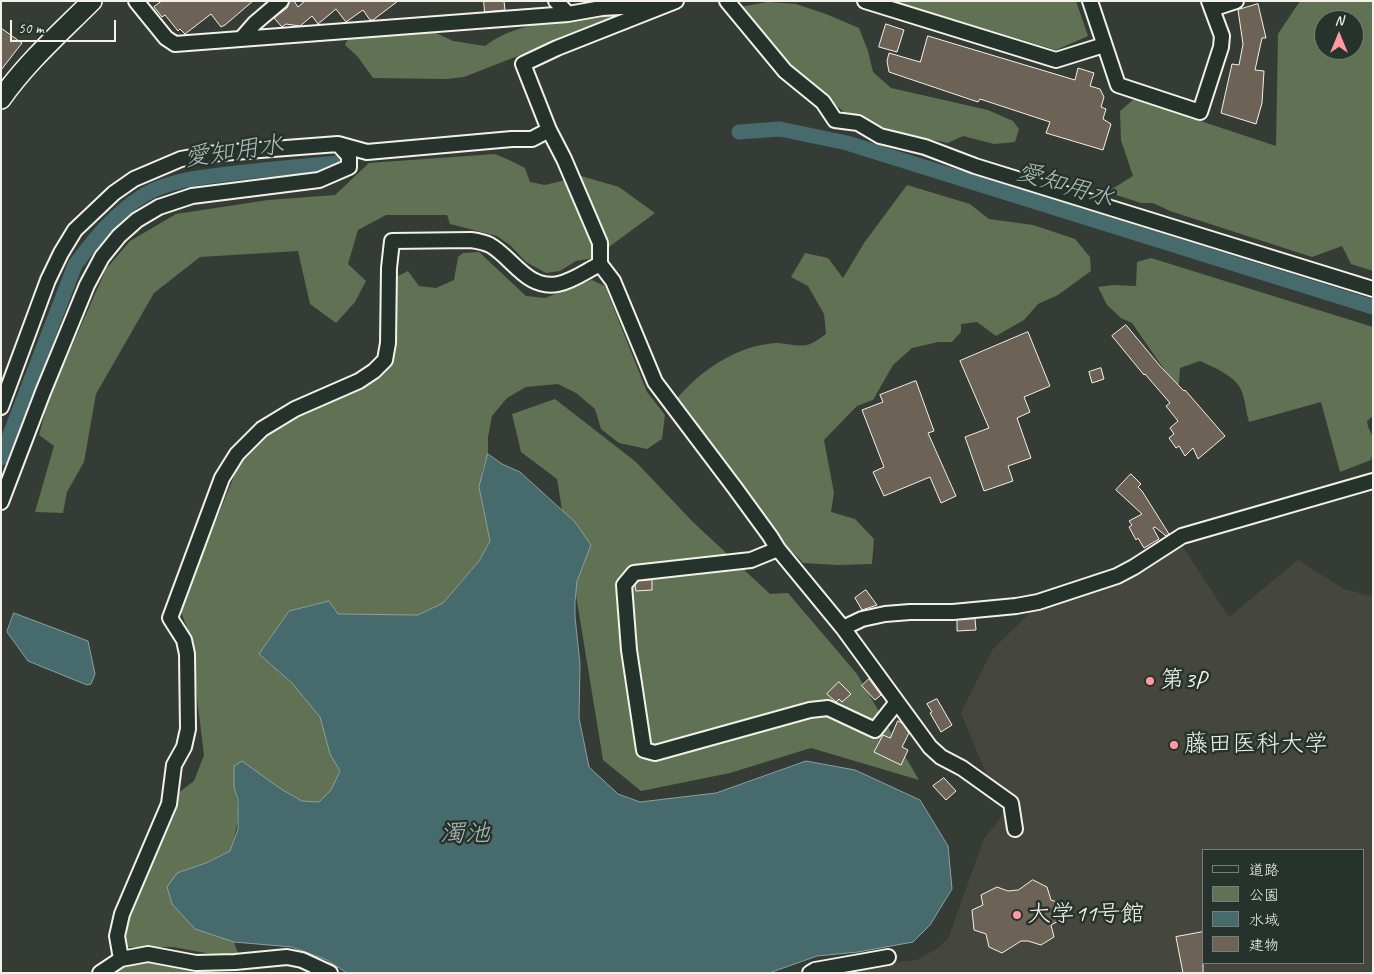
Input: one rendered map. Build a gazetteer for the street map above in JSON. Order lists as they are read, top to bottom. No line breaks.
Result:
{"water":["愛知用水","濁池"],"places":["第3P","藤田医科大学","大学11号館"],"legend":["道路","公園","水域","建物"],"scale_bar":"50 m","north":"top"}
